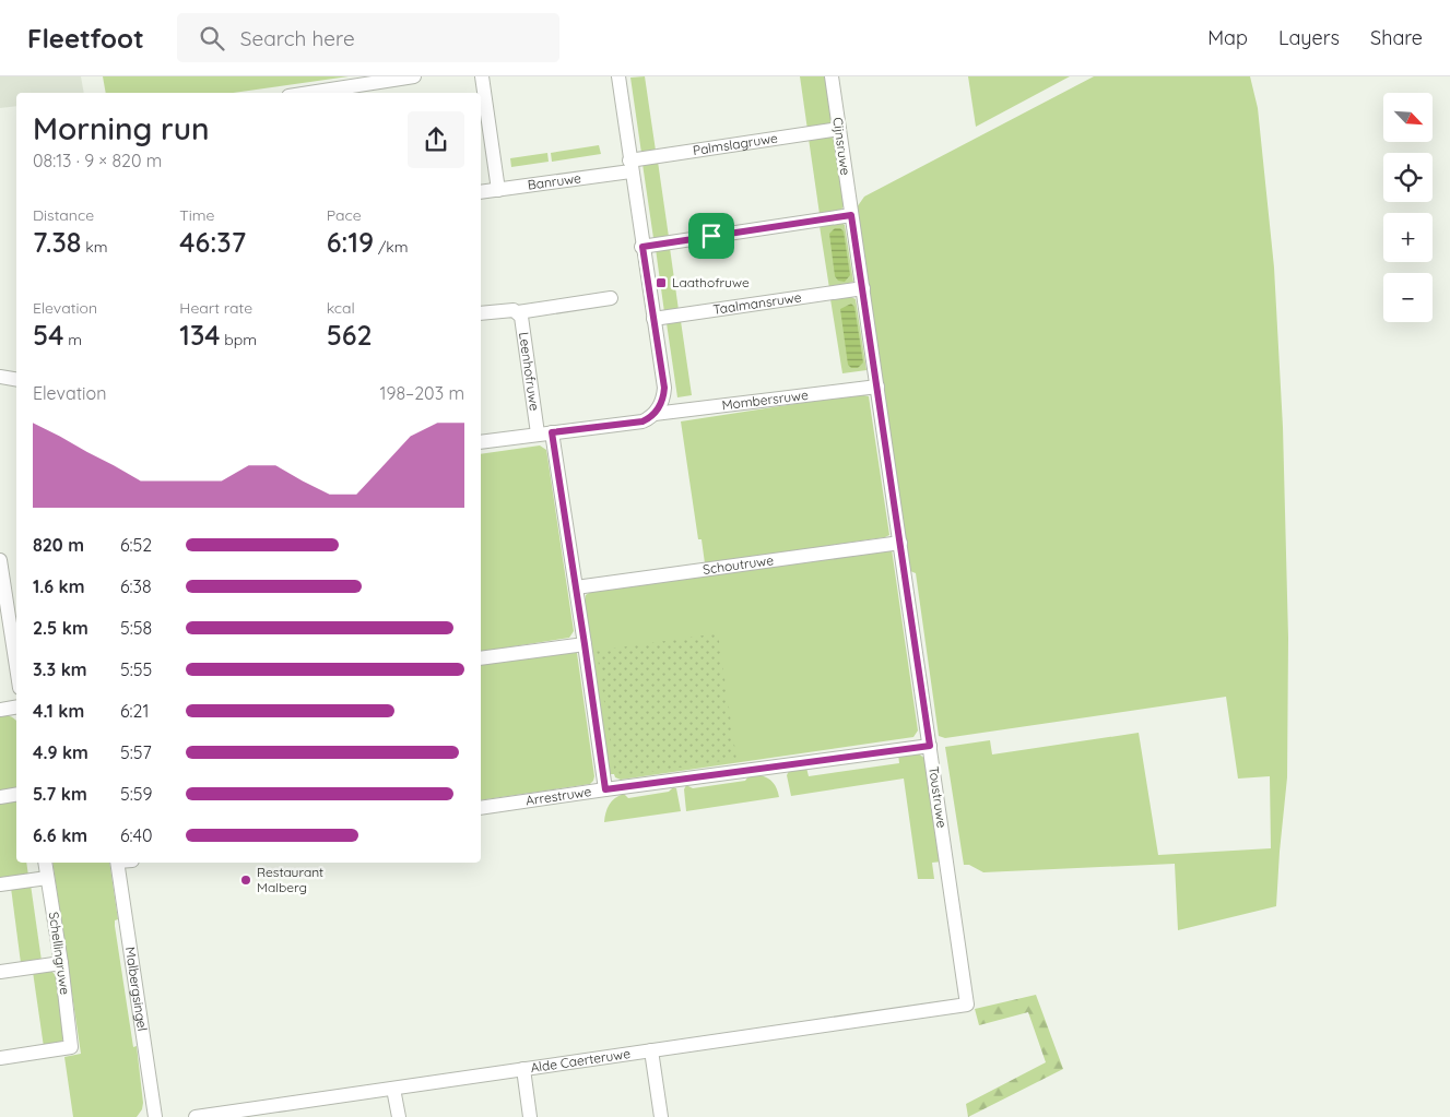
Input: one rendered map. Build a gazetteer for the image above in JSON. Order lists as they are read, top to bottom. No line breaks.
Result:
{"streets":{"street":["Palmslagruwe","Cijnsruwe","Banruwe","Taalmansruwe","Leenhofruwe","Mombersruwe","Schoutruwe","Arrestruwe","Toustruwe","Schellingruwe","Malbergsingel","Alde Caerteruwe"]},"crossings":[["Palmslagruwe","Cijnsruwe"],["Palmslagruwe","Banruwe"],["Cijnsruwe","Toustruwe"],["Taalmansruwe","Toustruwe"],["Leenhofruwe","Mombersruwe"],["Leenhofruwe","Schoutruwe"],["Leenhofruwe","Arrestruwe"],["Mombersruwe","Toustruwe"],["Schoutruwe","Toustruwe"],["Arrestruwe","Toustruwe"],["Toustruwe","Alde Caerteruwe"]],"places":{"transit":["Laathofruwe"],"other":["Restaurant Malberg"]},"north":"bottom right","page":{"header":"Fleetfoot","search":"Search here","nav":["Map","Layers","Share"],"map_buttons":["+","−"],"heading":["Morning run","08:13 · 9 × 820 m"],"stats":[["Distance","7.38 km"],["Time","46:37"],["Pace","6:19 /km"],["Elevation","54 m"],["Heart rate","134 bpm"],["kcal","562"]],"chart":["Elevation","198–203 m"],"list":[{"name":"820 m","note":"6:52"},{"name":"1.6 km","note":"6:38"},{"name":"2.5 km","note":"5:58"},{"name":"3.3 km","note":"5:55"},{"name":"4.1 km","note":"6:21"},{"name":"4.9 km","note":"5:57"},{"name":"5.7 km","note":"5:59"},{"name":"6.6 km","note":"6:40"}]}}
